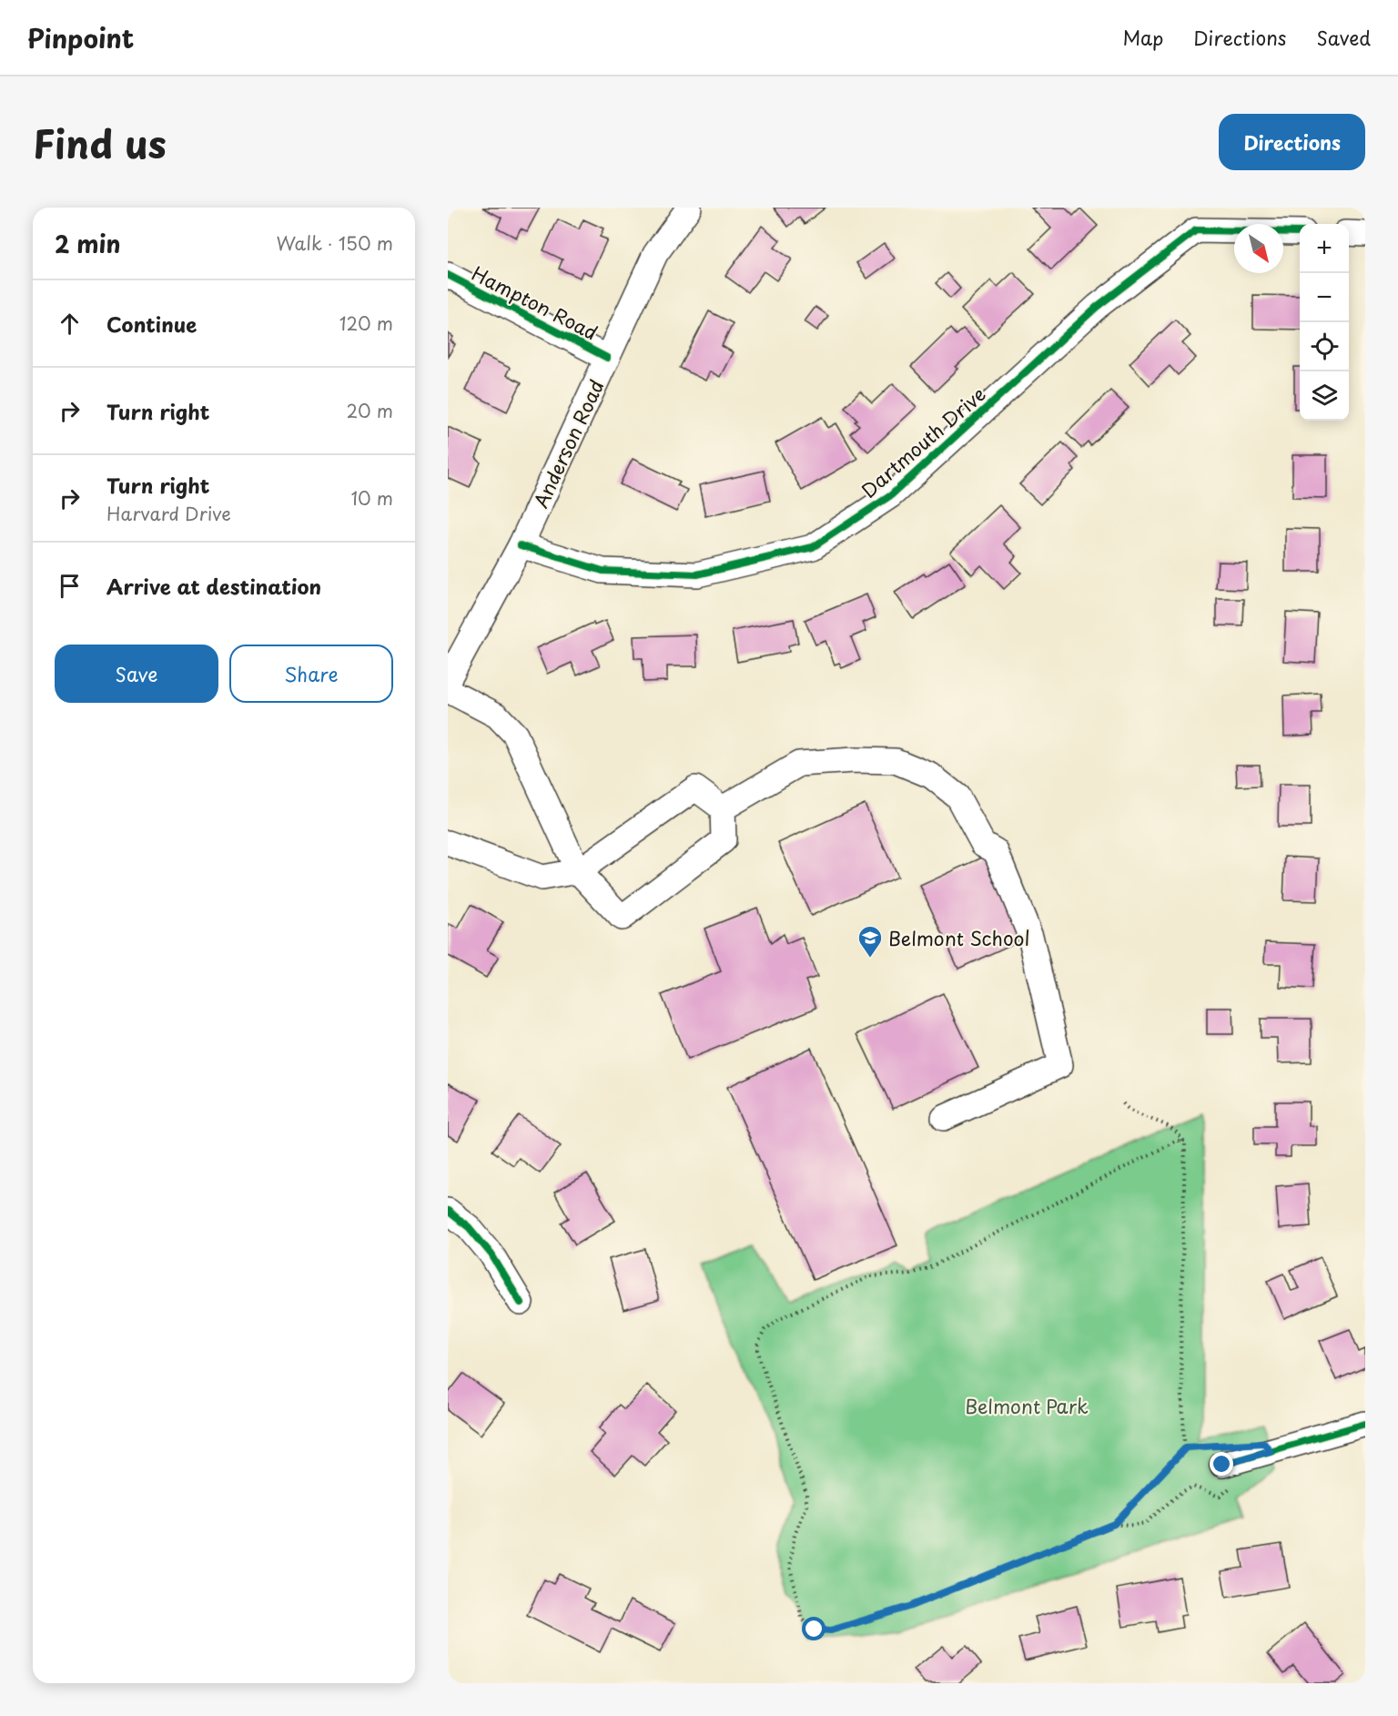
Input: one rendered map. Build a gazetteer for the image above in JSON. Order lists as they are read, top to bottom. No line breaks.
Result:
{"streets":{"street":["Hampton Road","Dartmouth Drive","Anderson Road"]},"crossings":[["Hampton Road","Anderson Road"],["Dartmouth Drive","Anderson Road"]],"parks":["Belmont Park"],"places":{"school or university":["Belmont School"]},"north":"bottom right","page":{"header":"Pinpoint","nav":["Map","Directions","Saved"],"title":"Find us","buttons":["Directions",["Save","Share"]],"heading":["2 min","Walk · 150 m"],"map_buttons":["+","−"],"list":[["Continue","120 m"],["Turn right","20 m"],["Turn right","Harvard Drive","10 m"],"Arrive at destination"]}}
